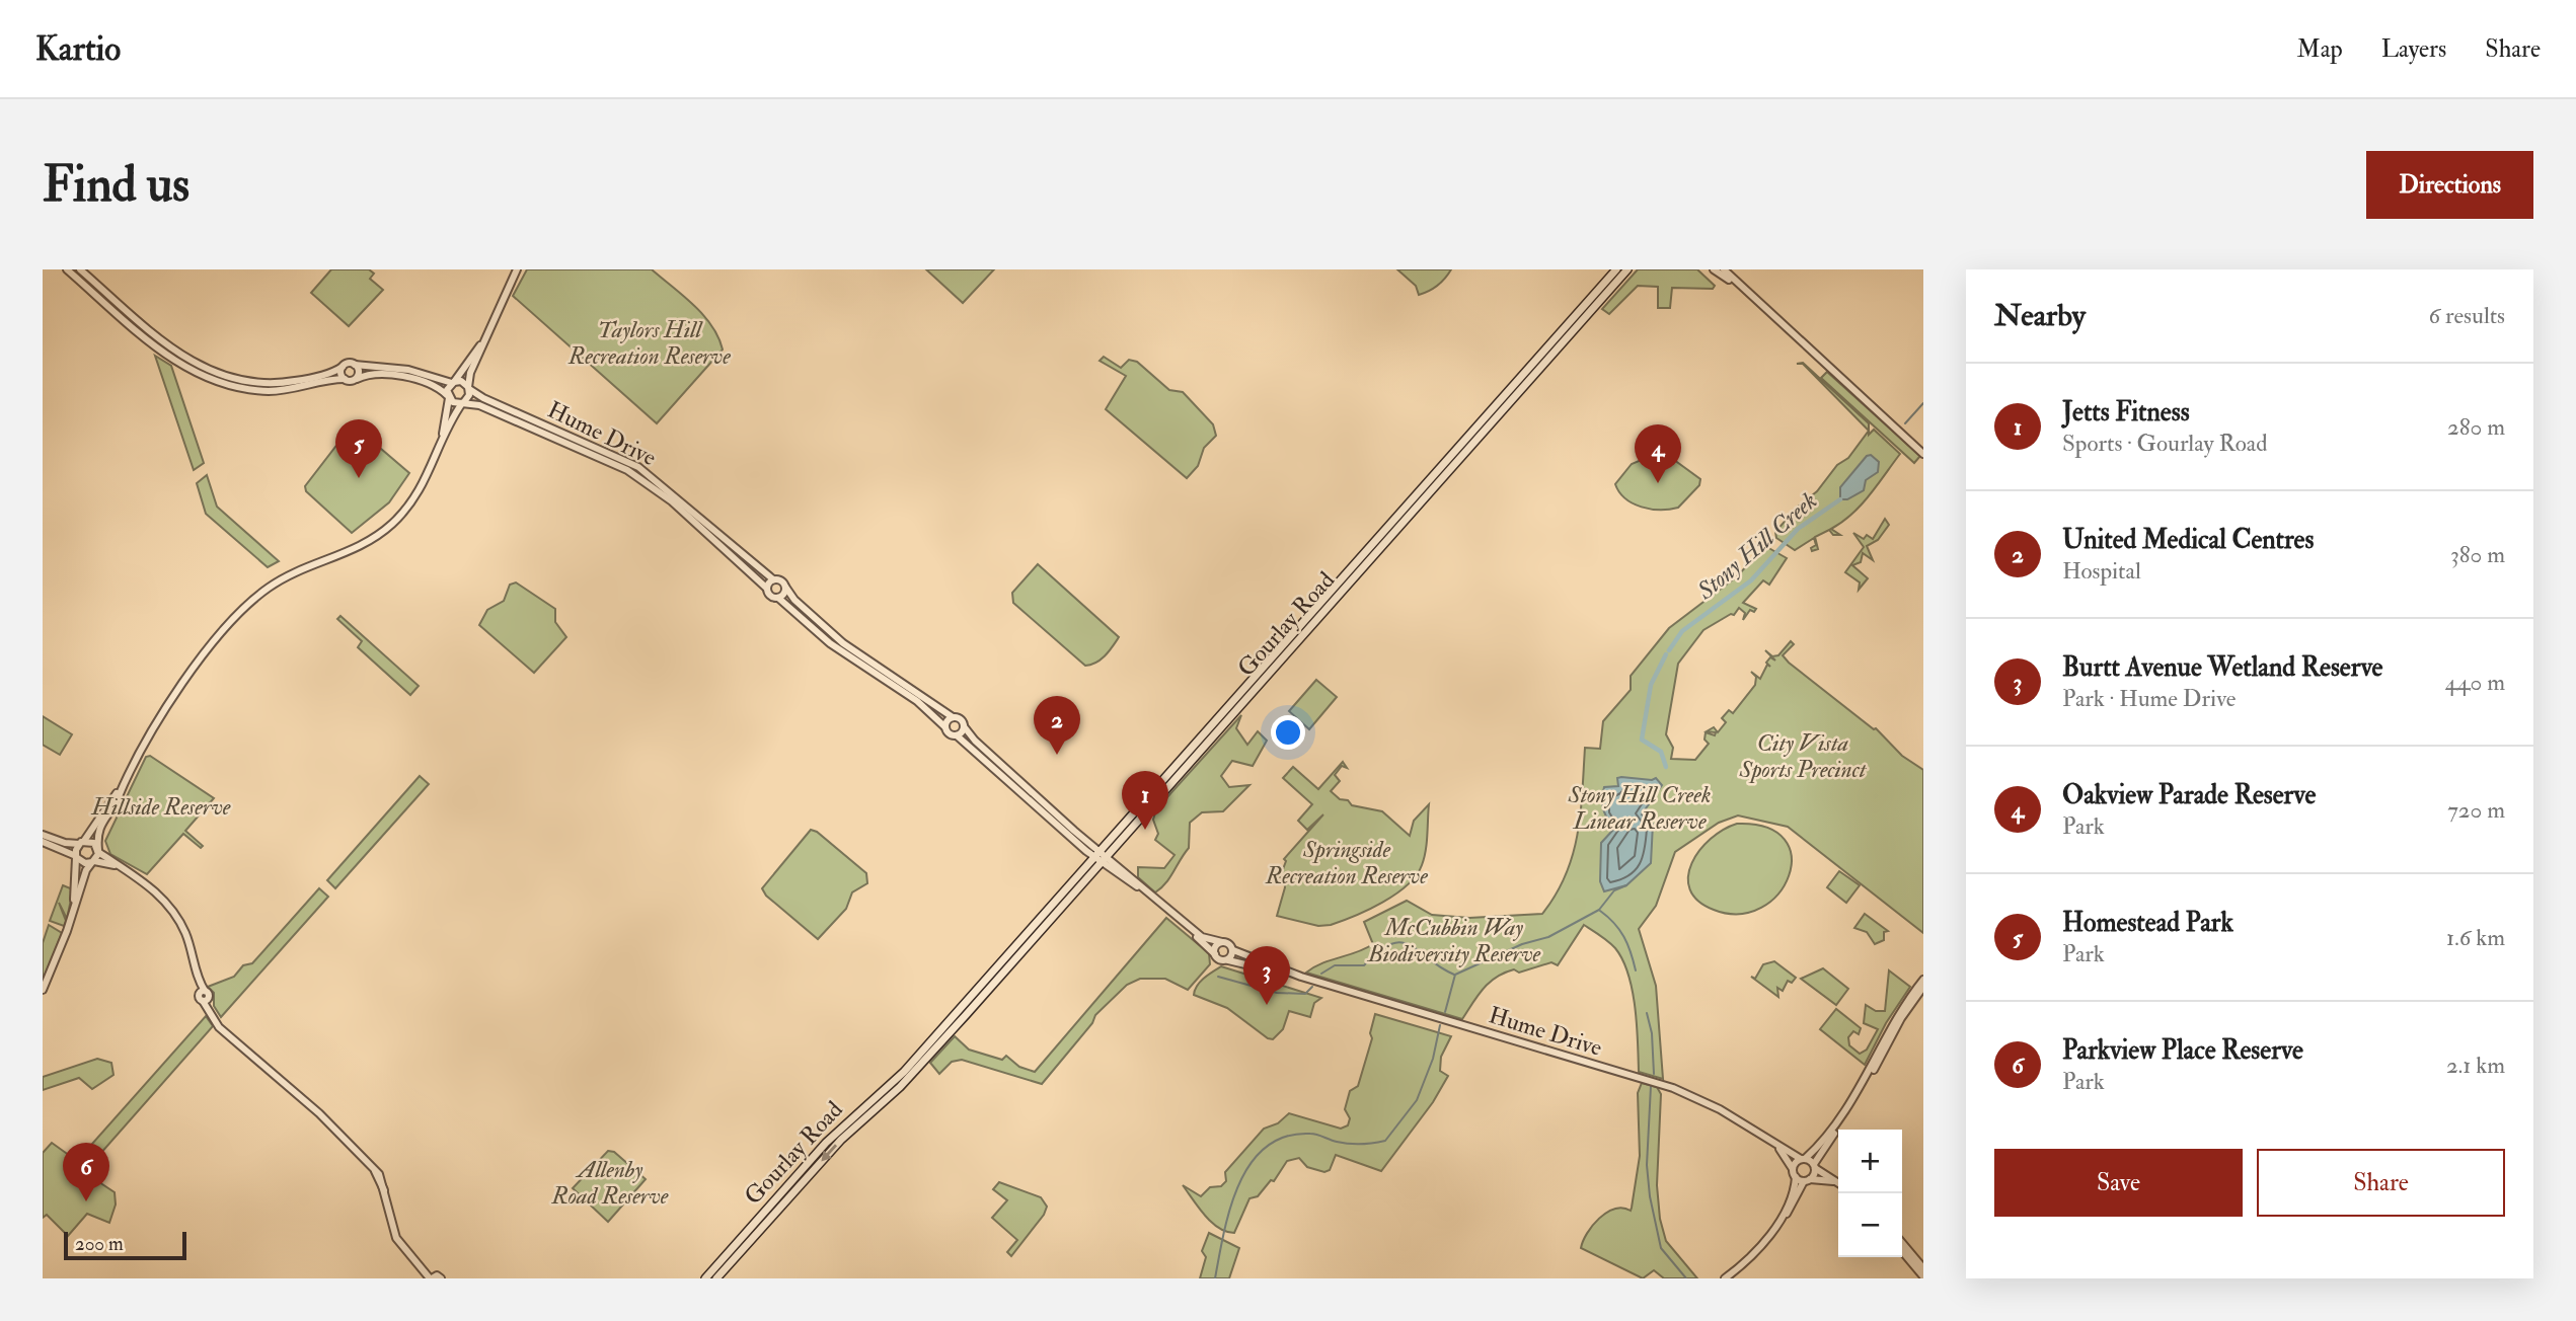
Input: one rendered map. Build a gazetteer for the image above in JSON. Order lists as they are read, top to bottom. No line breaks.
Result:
{"streets":{"main road":["Gourlay Road"],"street":["Hume Drive"]},"water":["Stony Hill Creek"],"parks":["Taylors Hill Recreation Reserve","City Vista Sports Precinct","Stony Hill Creek Linear Reserve","Hillside Reserve","Springside Recreation Reserve","McCubbin Way Biodiversity Reserve","Allenby Road Reserve"],"scale_bar":"200 m","page":{"header":"Kartio","nav":["Map","Layers","Share"],"buttons":["Directions",["Save","Share"]],"title":"Find us","heading":["Nearby","6 results"],"list":[{"mark":"1","name":"Jetts Fitness","note":"Sports · Gourlay Road","value":"280 m"},{"mark":"2","name":"United Medical Centres","note":"Hospital","value":"380 m"},{"mark":"3","name":"Burtt Avenue Wetland Reserve","note":"Park · Hume Drive","value":"440 m"},{"mark":"4","name":"Oakview Parade Reserve","note":"Park","value":"720 m"},{"mark":"5","name":"Homestead Park","note":"Park","value":"1.6 km"},{"mark":"6","name":"Parkview Place Reserve","note":"Park","value":"2.1 km"}],"pins":["5","4","2","1","3","6"],"map_buttons":["+","−"],"scale":"200 m"}}
